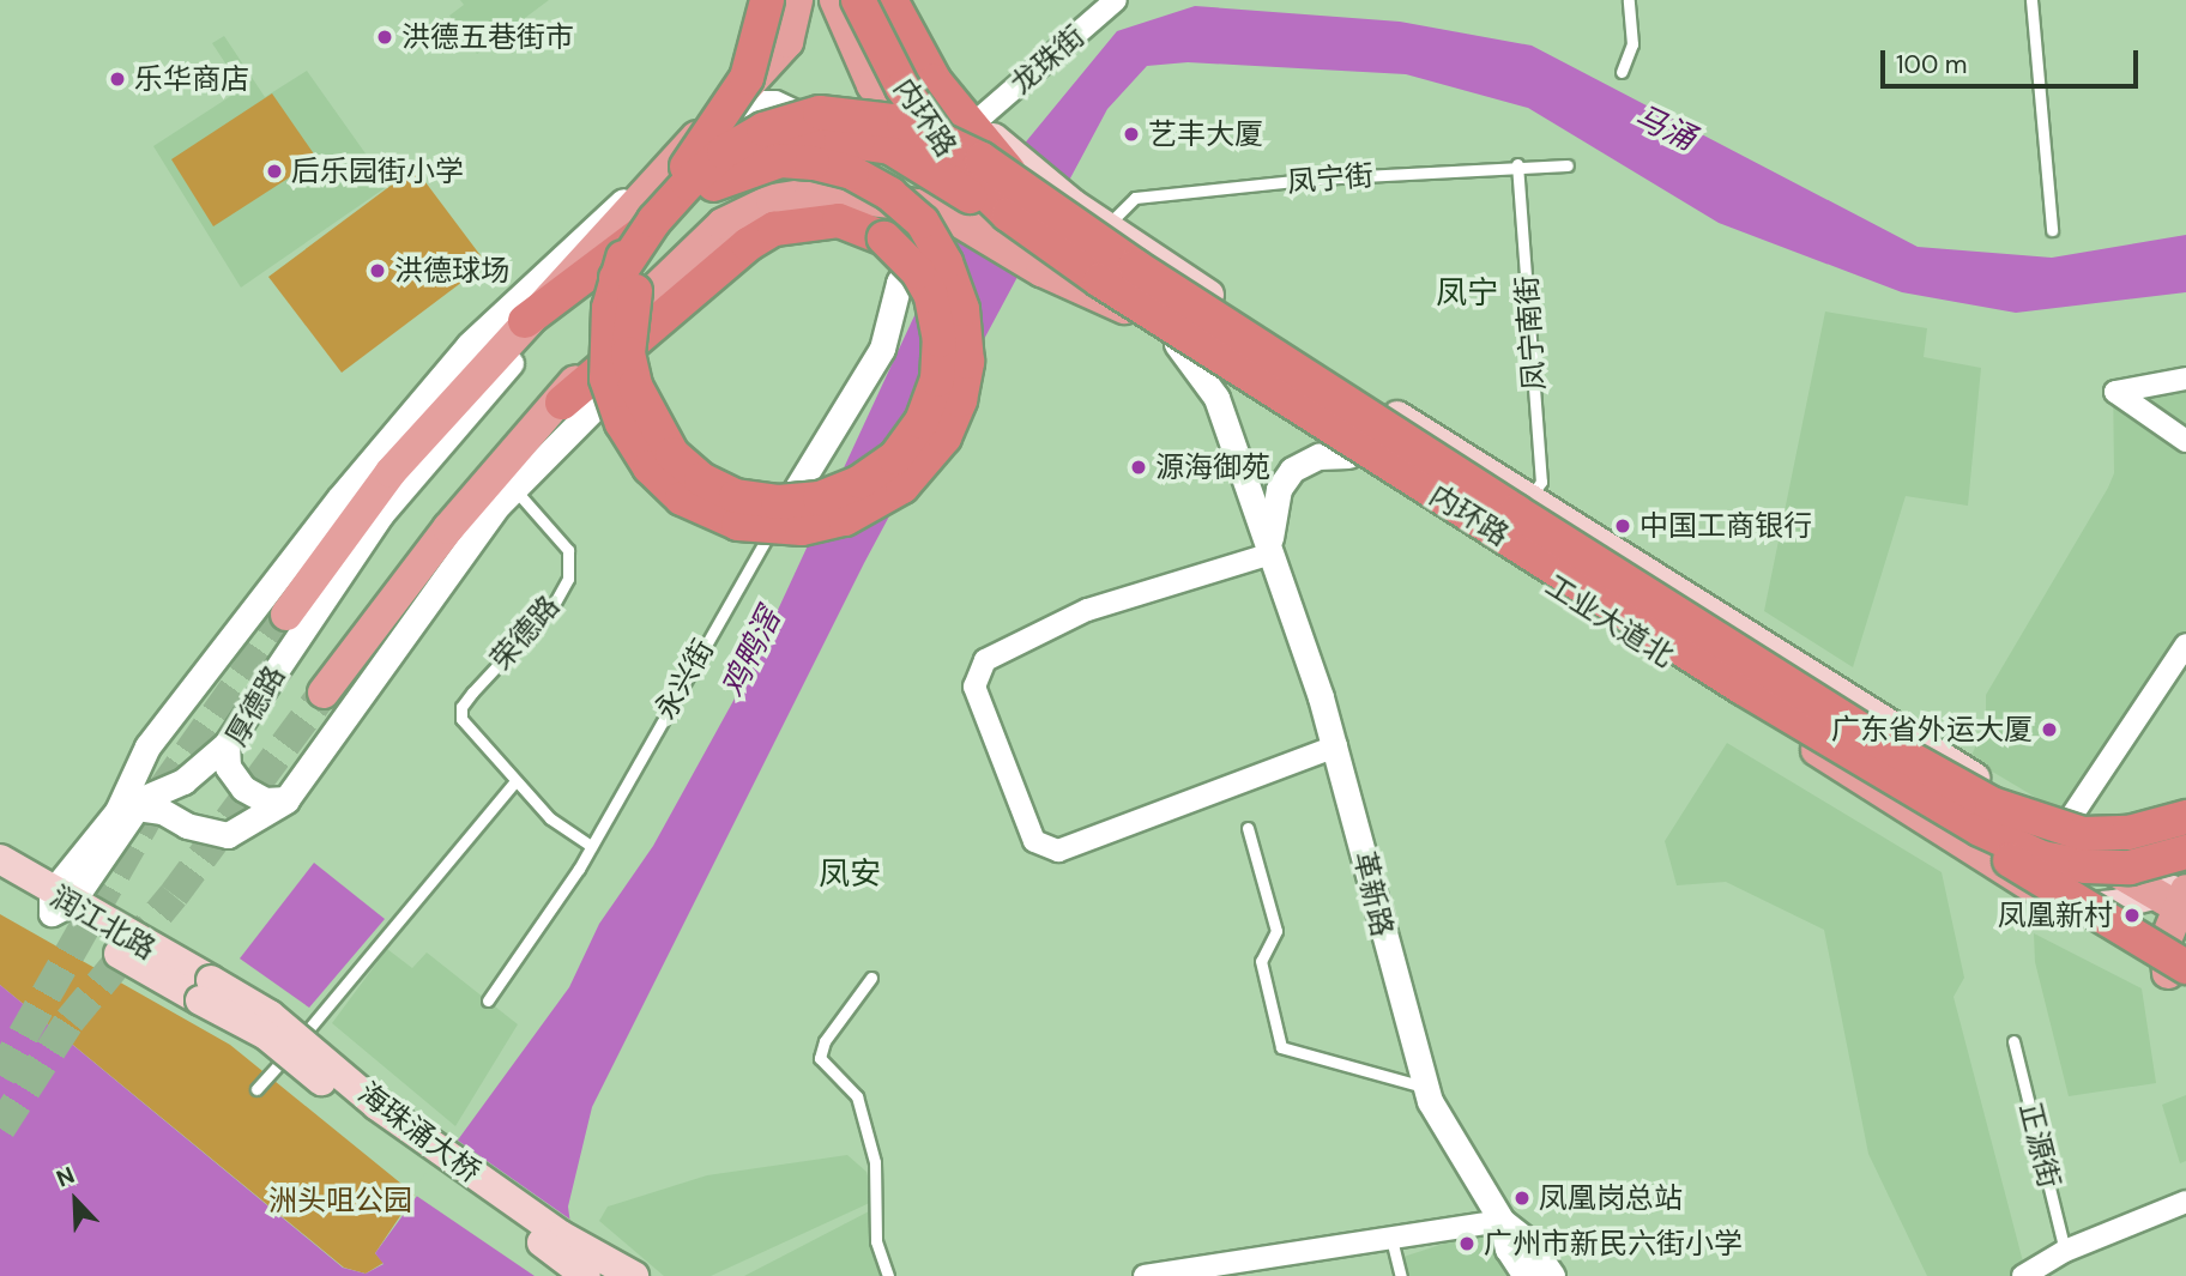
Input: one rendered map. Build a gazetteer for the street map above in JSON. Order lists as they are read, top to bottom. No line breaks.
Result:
{"streets":{"highway":["内环路"],"main road":["工业大道北","润江北路","海珠涌大桥"],"street":["龙珠街","厚德路","革新路"],"lane":["凤宁街","凤宁南街","荣德路","永兴街","正源街"]},"crossings":[["内环路","工业大道北"],["凤宁街","凤宁南街"],["凤宁南街","工业大道北"],["工业大道北","革新路"],["厚德路","润江北路"],["润江北路","海珠涌大桥"]],"districts":["凤宁","凤安"],"water":["马涌","鸡鸭滘"],"parks":["洲头咀公园"],"places":["洪德五巷街市","乐华商店","艺丰大厦","后乐园街小学","洪德球场","源海御苑","中国工商银行","广东省外运大厦","凤凰新村","凤凰岗总站","广州市新民六街小学"],"scale_bar":"100 m","north":"top left"}
